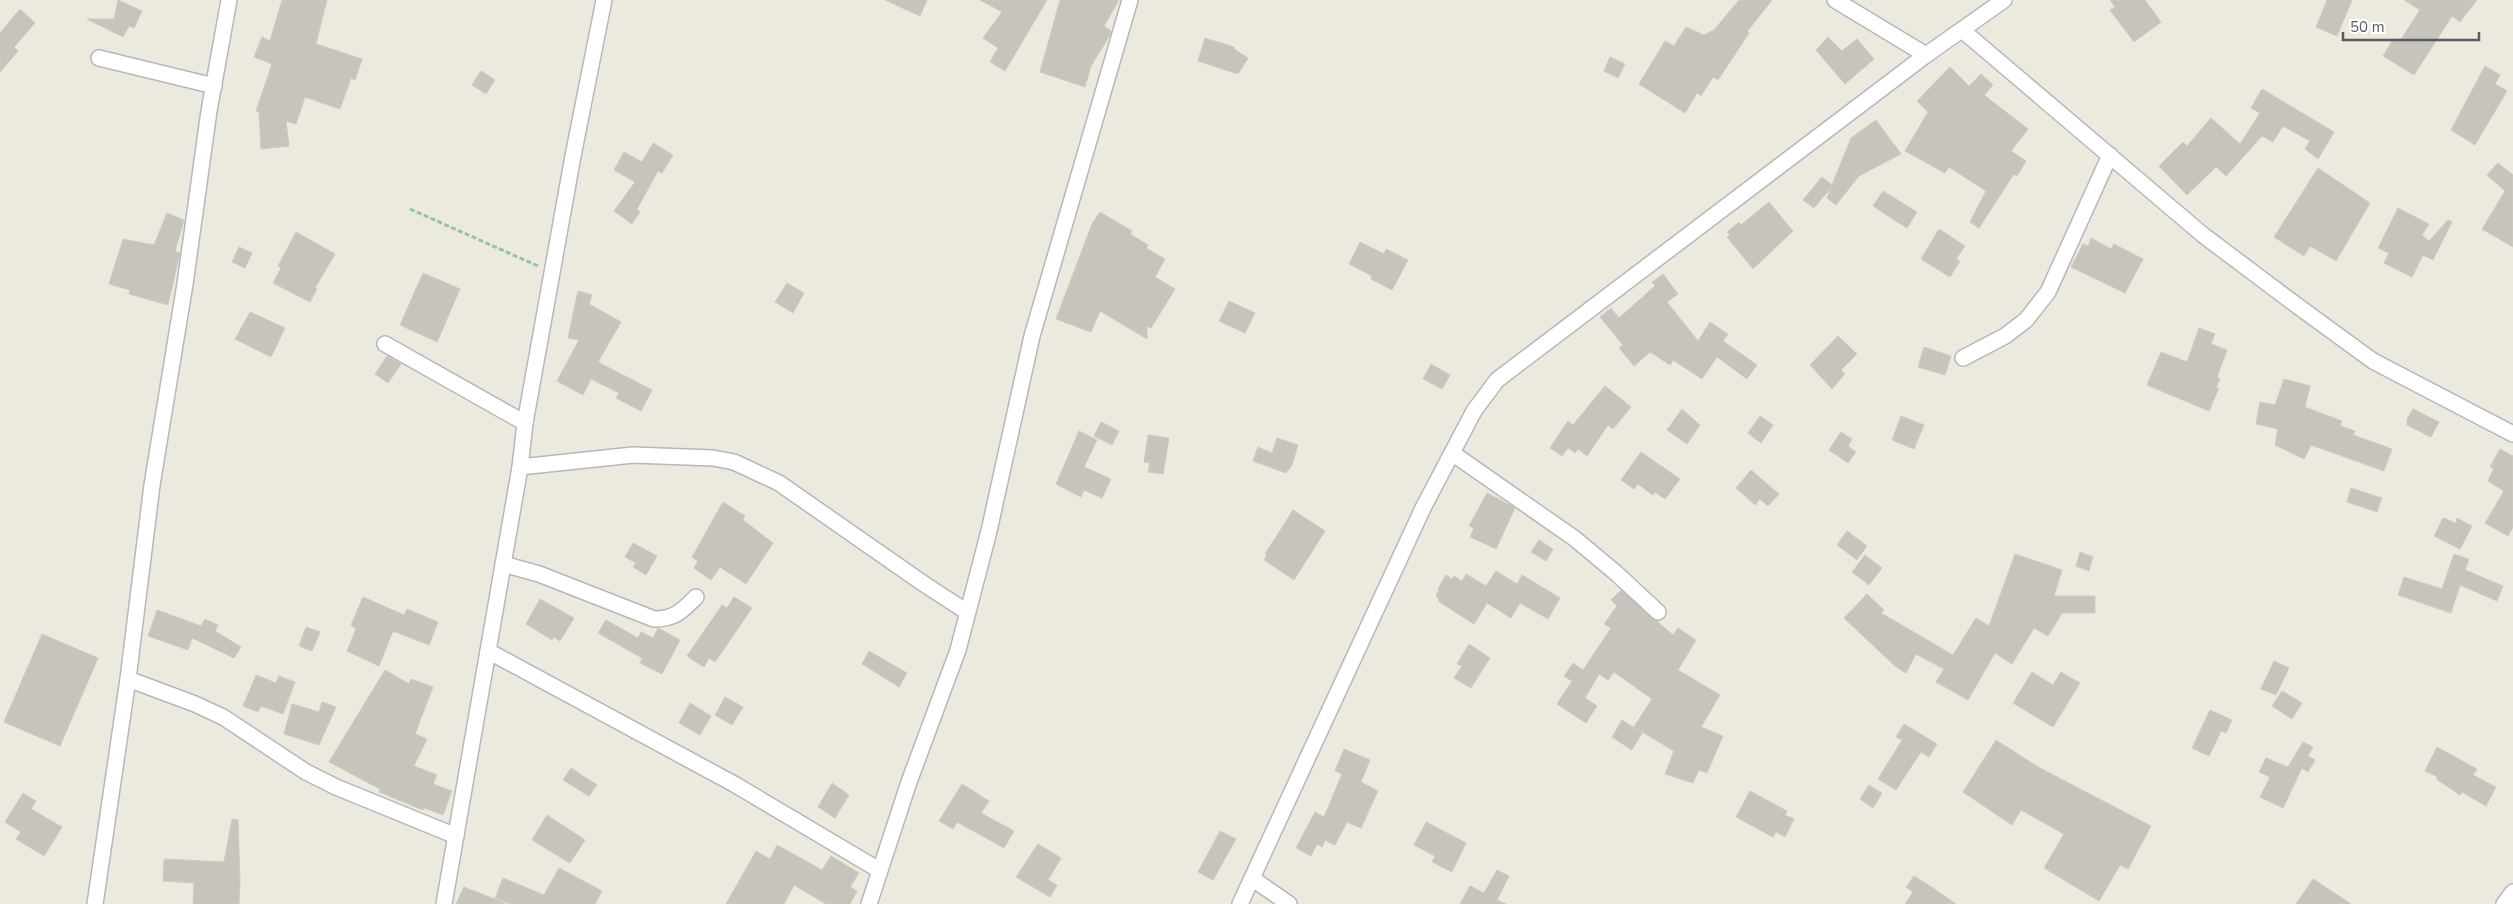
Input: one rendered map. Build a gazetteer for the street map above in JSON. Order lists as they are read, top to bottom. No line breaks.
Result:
{"scale_bar":"50 m"}
